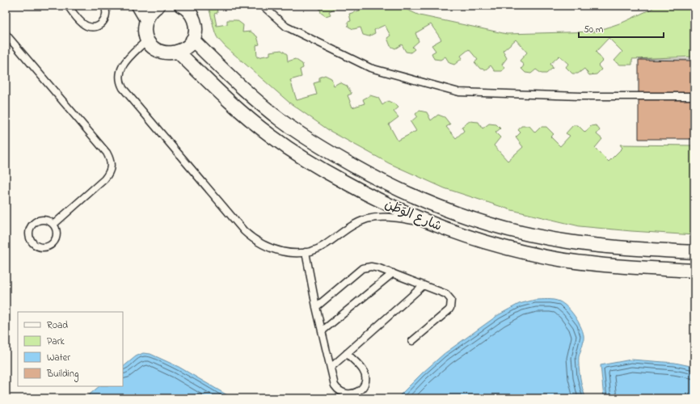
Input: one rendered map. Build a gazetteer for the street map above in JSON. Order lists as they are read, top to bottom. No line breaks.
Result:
{"streets":{"street":["شارع الوَطَن"]},"legend":["Road","Park","Water","Building"],"scale_bar":"50 m"}
